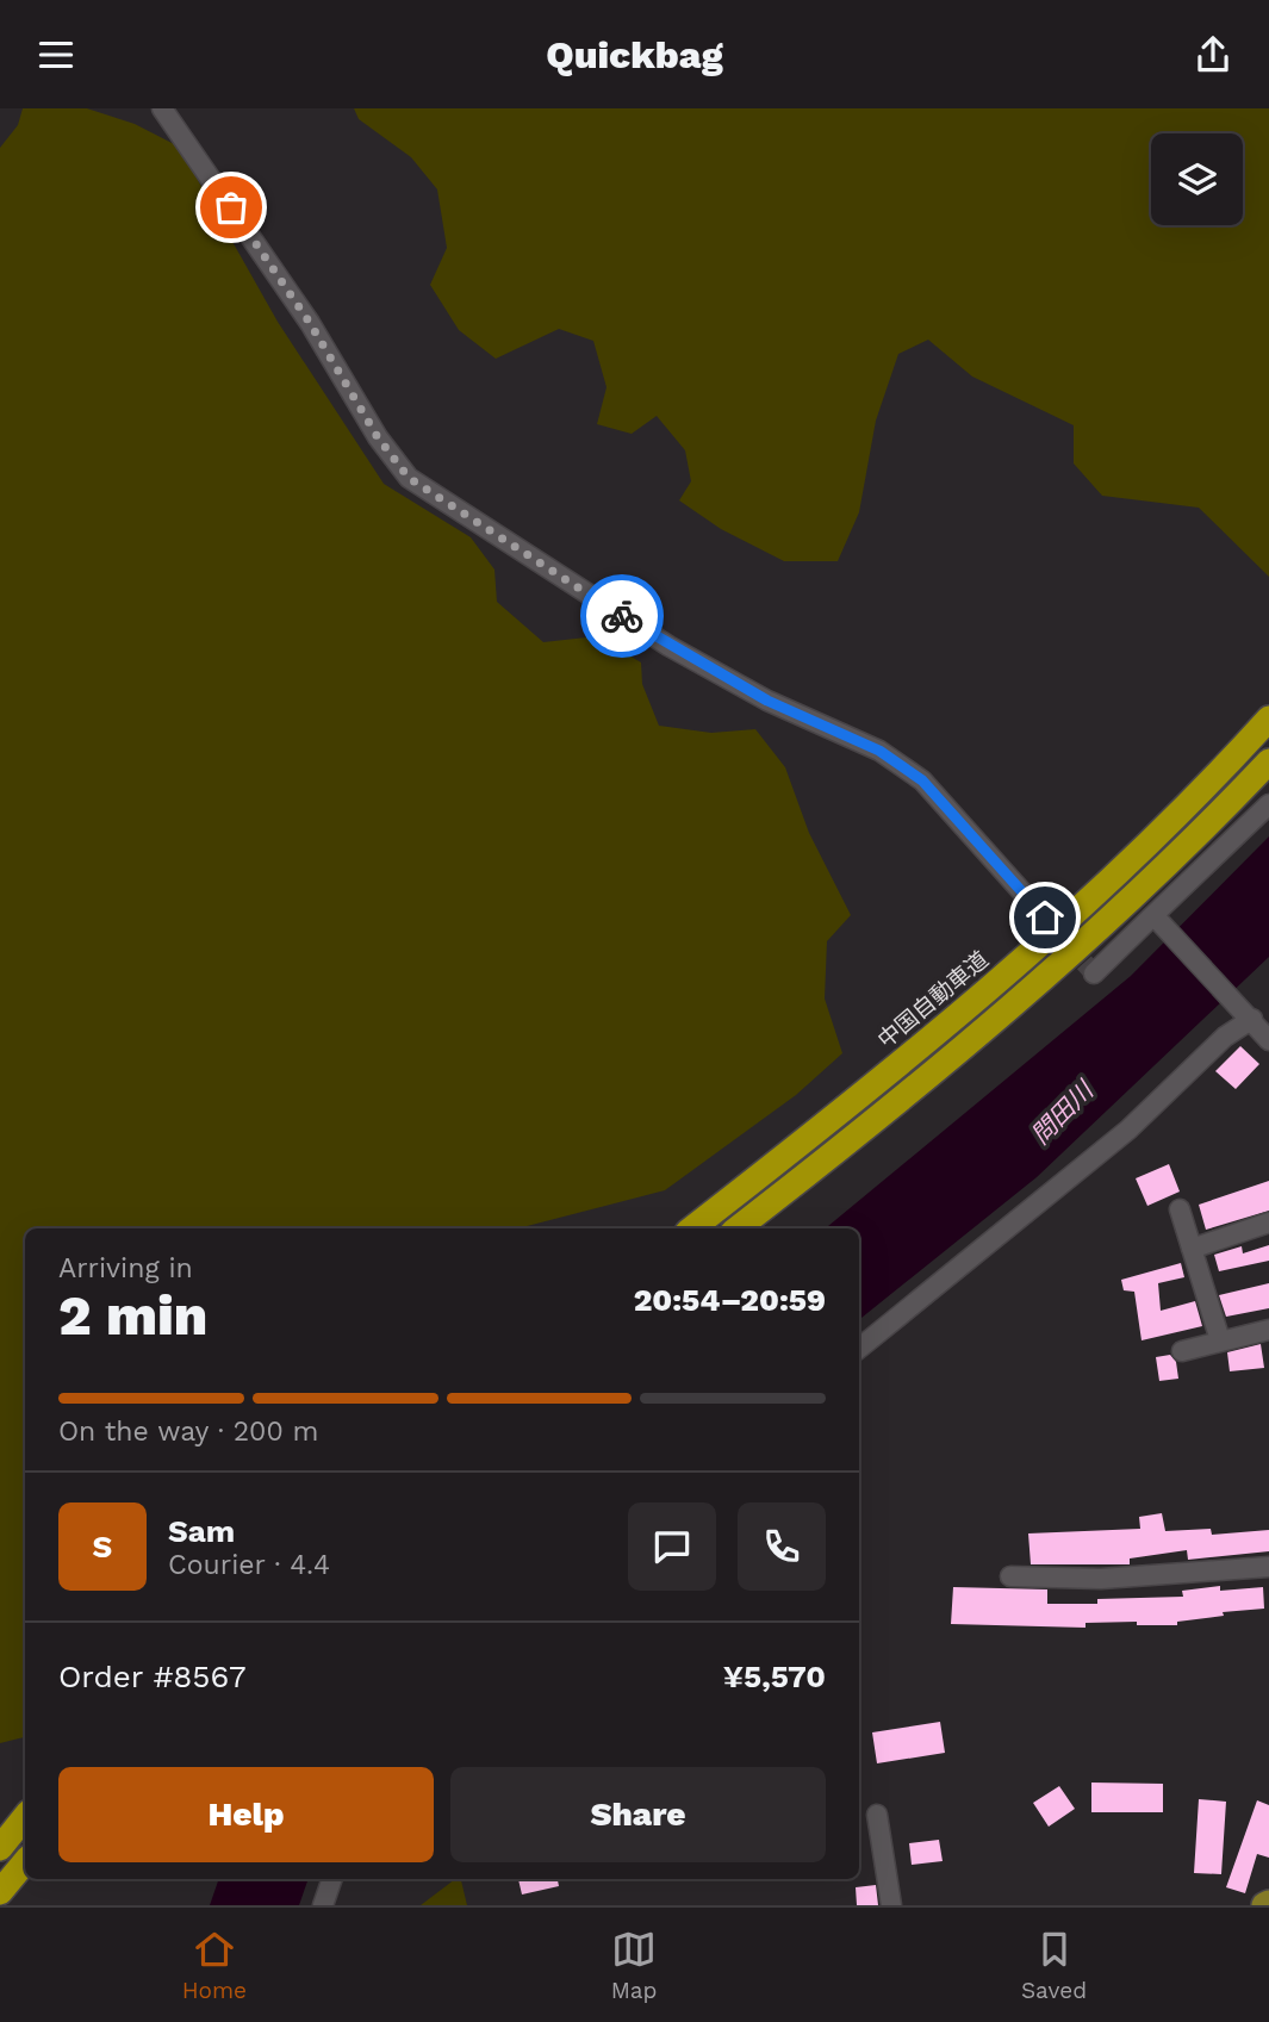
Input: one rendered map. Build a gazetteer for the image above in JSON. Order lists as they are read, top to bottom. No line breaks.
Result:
{"streets":{"highway":["中国自動車道"]},"water":["問田川"],"page":{"header":"Quickbag","heading":["2 min","Arriving in","20:54–20:59"],"panel":["Sam","Courier · 4.4","Order #8567","¥5,570"],"bar":"On the way · 200 m","round":"S","buttons":["Help","Share"],"tabs":["Home","Map","Saved"]}}
